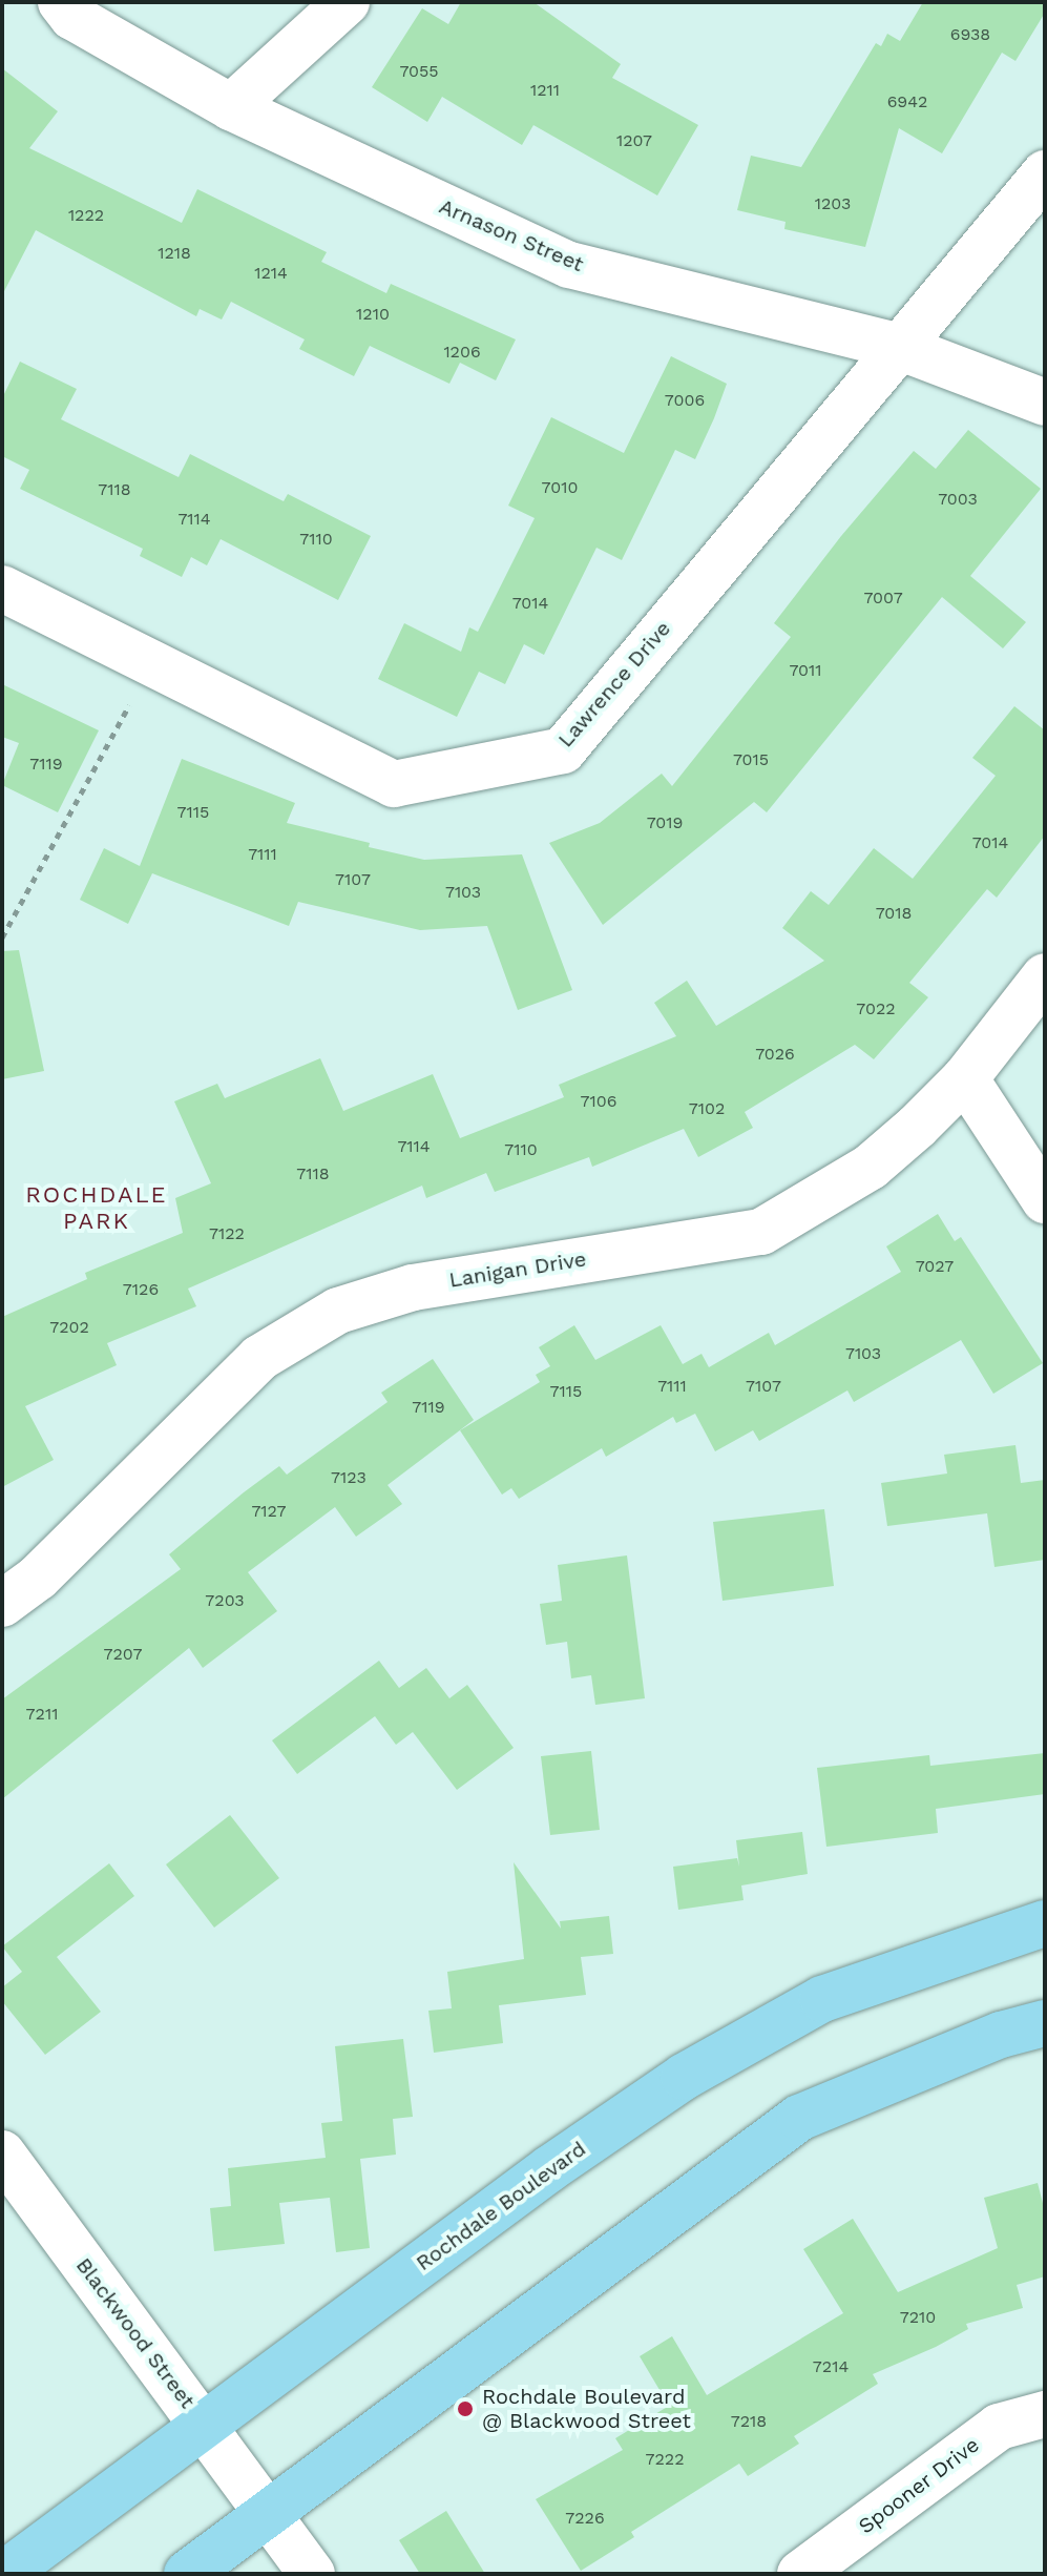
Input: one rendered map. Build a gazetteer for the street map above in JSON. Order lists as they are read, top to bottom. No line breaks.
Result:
{"streets":{"main road":["Rochdale Boulevard"],"street":["Arnason Street","Lawrence Drive","Lanigan Drive","Blackwood Street","Spooner Drive"]},"crossings":[["Arnason Street","Lawrence Drive"],["Rochdale Boulevard","Blackwood Street"]],"districts":["ROCHDALE PARK"],"places":["Rochdale Boulevard @ Blackwood Street"],"house_numbers":["6938","7055","1211","6942","1207","1203","1222","1218","1214","1210","1206","7006","7010","7118","7003","7114","7110","7007","7014","7011","7015","7119","7115","7019","7014","7111","7107","7103","7018","7022","7026","7106","7102","7114","7110","7118","7122","7027","7126","7202","7103","7111","7107","7115","7119","7123","7127","7203","7207","7211","7210","7214","7218","7222","7226"]}
